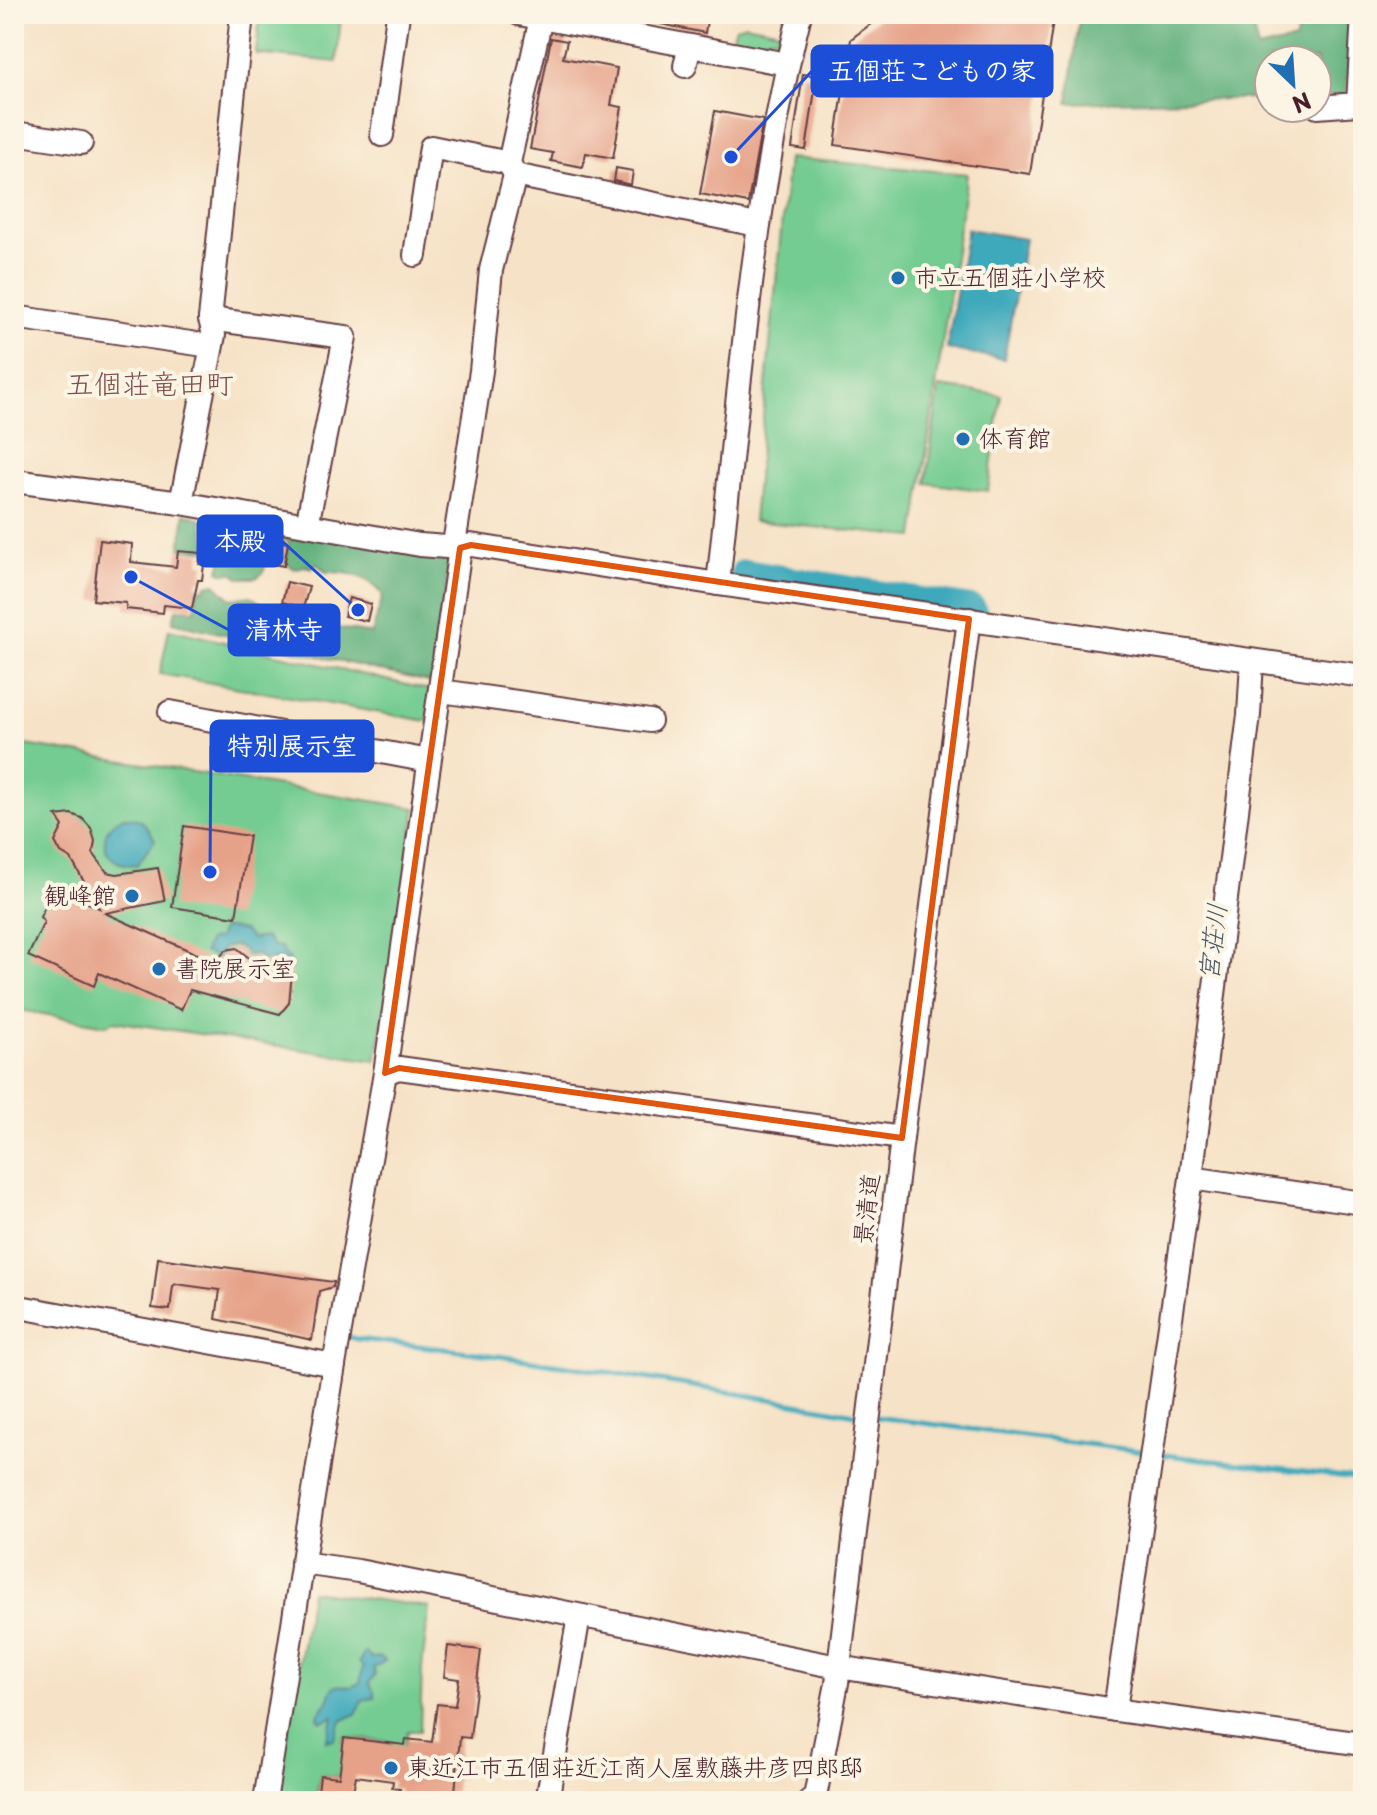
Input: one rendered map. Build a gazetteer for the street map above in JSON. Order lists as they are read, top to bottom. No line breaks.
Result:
{"streets":{"street":["景清道"]},"districts":["五個荘竜田町"],"water":["宮荘川"],"places":["五個荘こどもの家","市立五個荘小学校","体育館","清林寺","本殿","特別展示室","観峰館","書院展示室","東近江市五個荘近江商人屋敷藤井彦四郎邸"],"north":"bottom right"}
